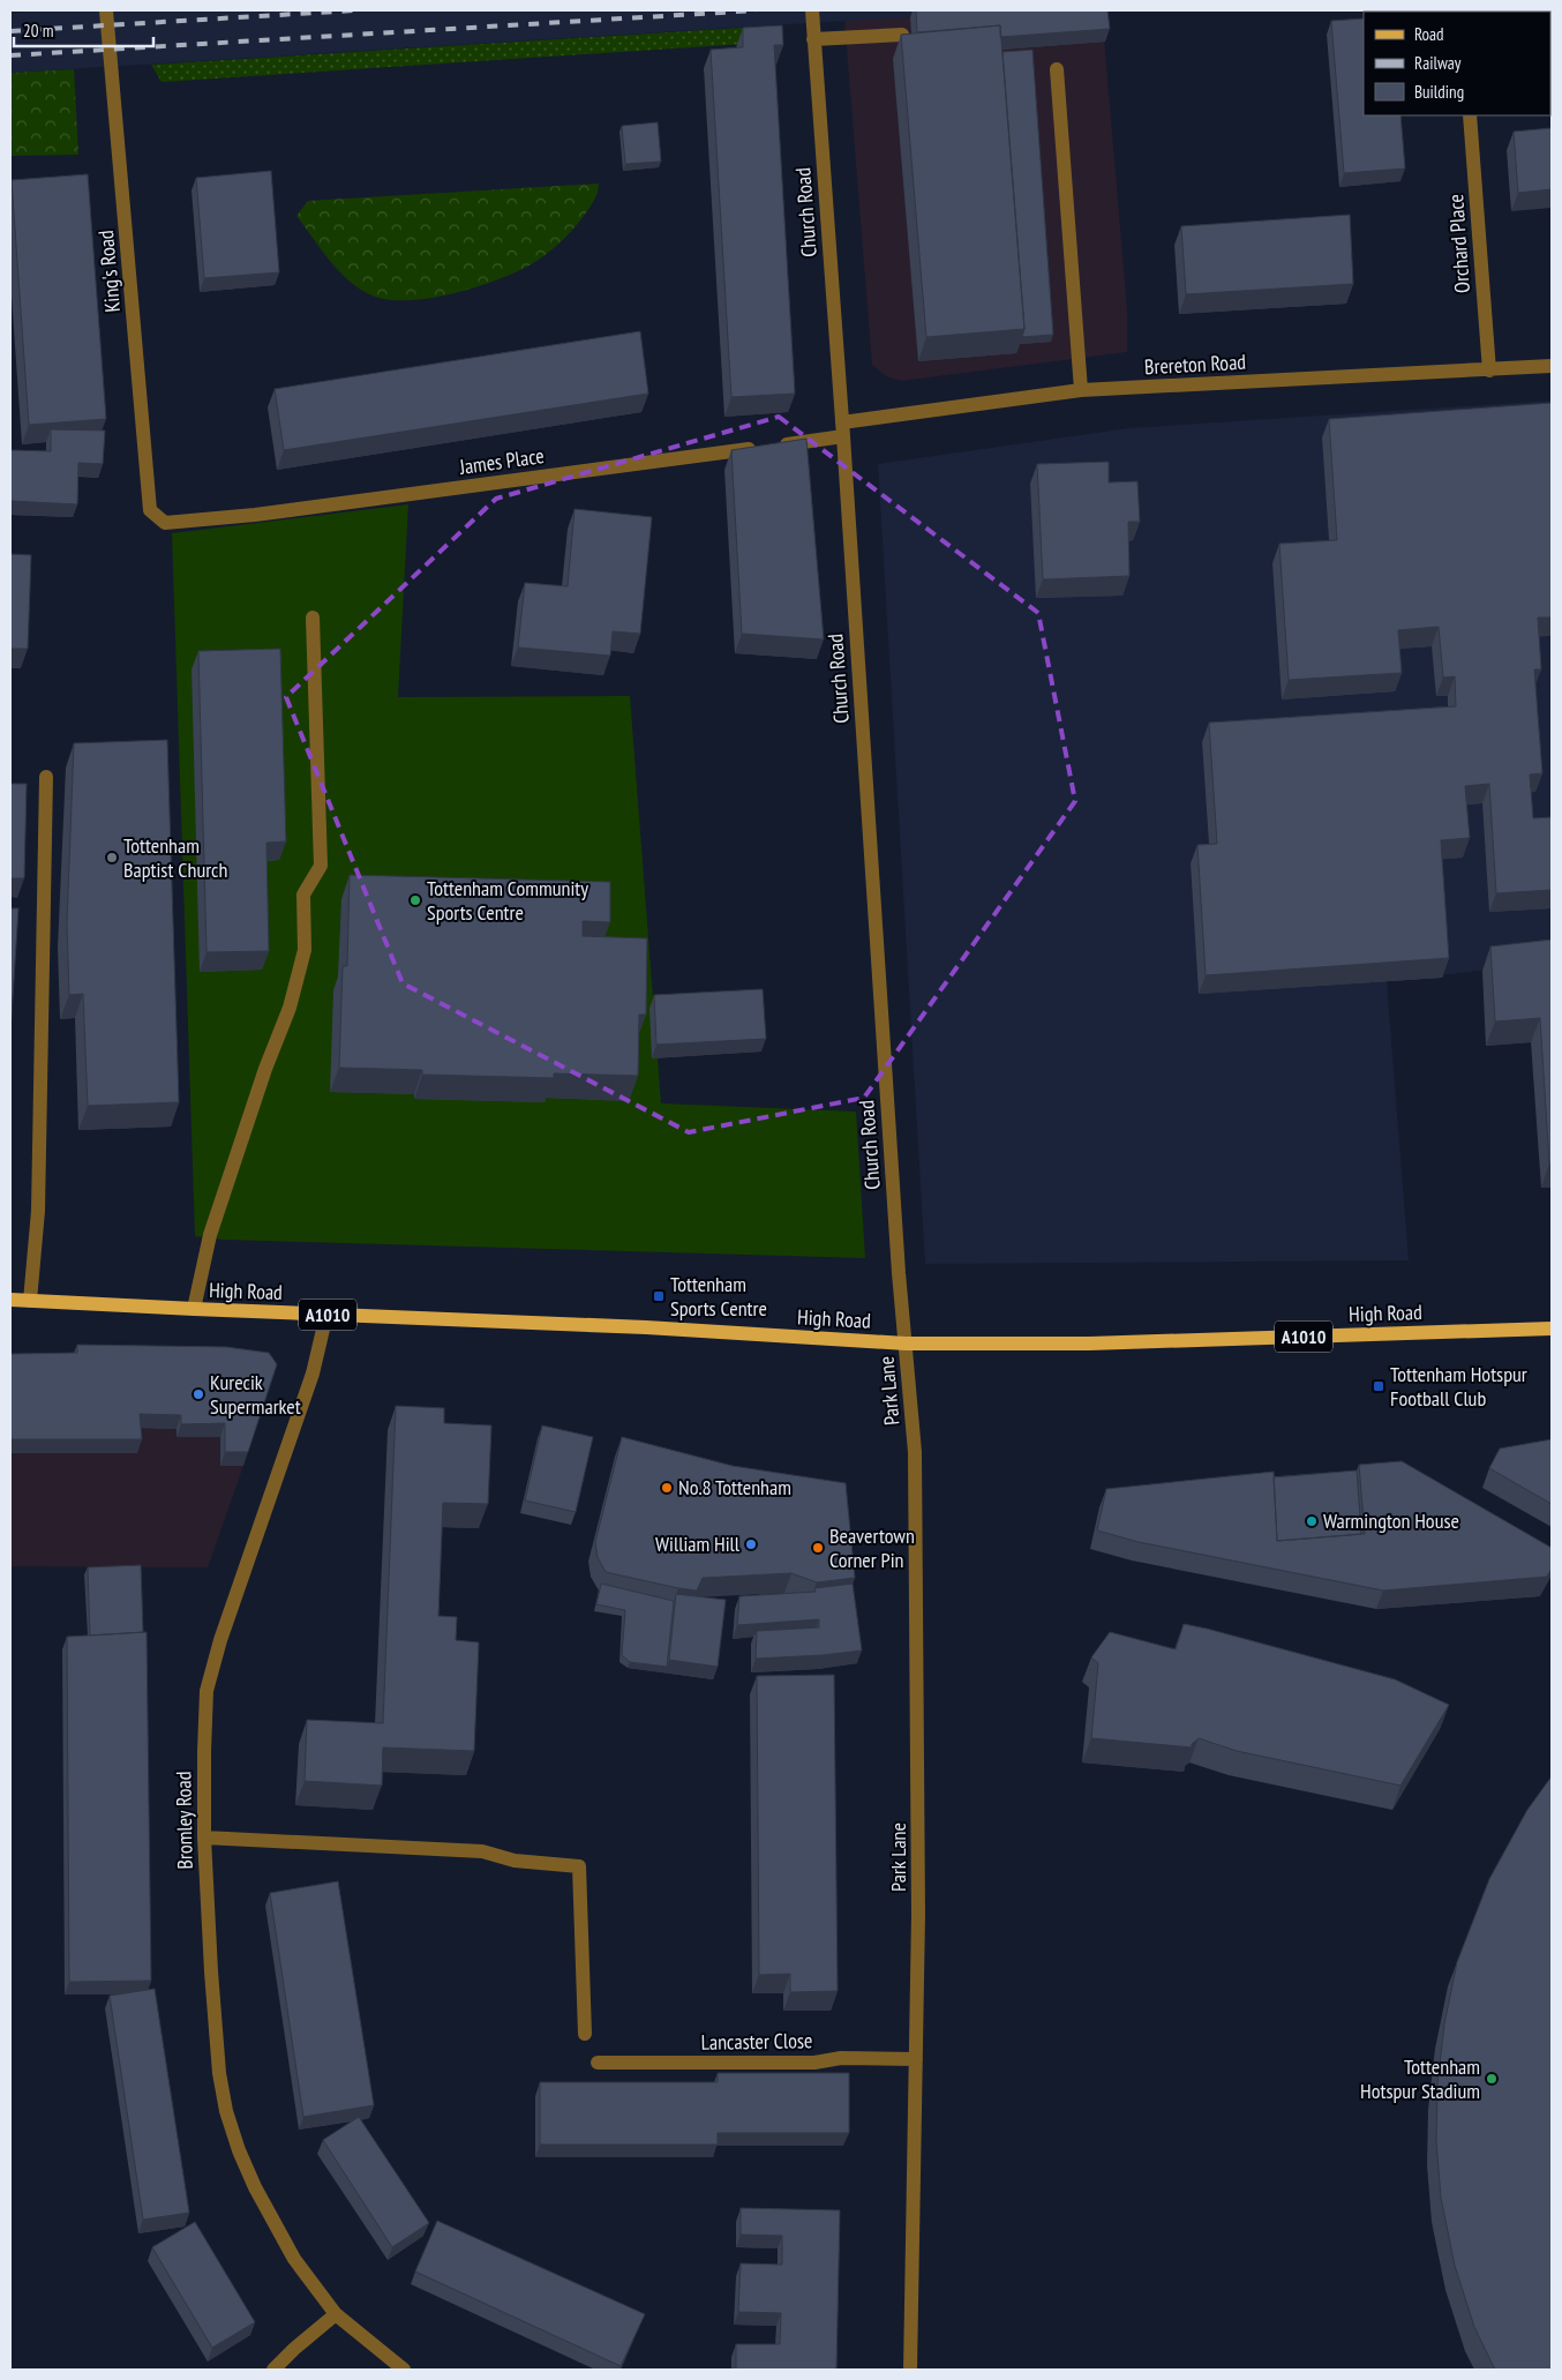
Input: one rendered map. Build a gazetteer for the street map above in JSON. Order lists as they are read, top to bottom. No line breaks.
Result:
{"streets":{"main road":["High Road","A1010"],"street":["Church Road","Orchard Place","King's Road","Brereton Road","James Place","Park Lane","Bromley Road","Lancaster Close"]},"crossings":[["Church Road","Brereton Road"],["Church Road","James Place"],["Church Road","High Road"],["Church Road","Park Lane"],["Orchard Place","Brereton Road"],["King's Road","James Place"],["Brereton Road","James Place"],["High Road","Park Lane"],["High Road","Bromley Road"],["Park Lane","Lancaster Close"]],"places":{"other":["Tottenham Baptist Church","Tottenham Community Sports Centre","Kurecik Supermarket","No.8 Tottenham","Warmington House","William Hill","Beavertown Corner Pin","Tottenham Hotspur Stadium"],"transit":["Tottenham Sports Centre","Tottenham Hotspur Football Club"]},"legend":["Road","Railway","Building"],"scale_bar":"20 m"}
